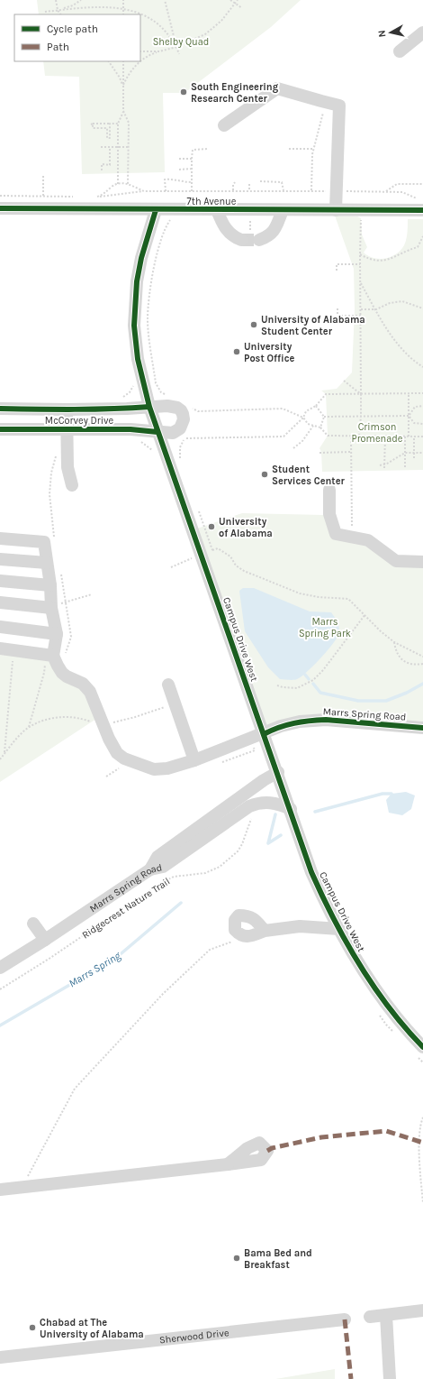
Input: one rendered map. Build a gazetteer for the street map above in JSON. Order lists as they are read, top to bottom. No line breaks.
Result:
{"streets":{"street":["7th Avenue","McCorvey Drive","Campus Drive West","Marrs Spring Road","Sherwood Drive"],"path":["Ridgecrest Nature Trail"]},"crossings":[["7th Avenue","Campus Drive West"],["McCorvey Drive","Campus Drive West"],["Campus Drive West","Marrs Spring Road"]],"water":["Marrs Spring"],"parks":["Shelby Quad","Crimson Promenade","Marrs Spring Park"],"places":["South Engineering Research Center","University of Alabama Student Center","University Post Office","Student Services Center","University of Alabama","Bama Bed and Breakfast","Chabad at The University of Alabama"],"legend":["Cycle path","Path"],"north":"left"}
